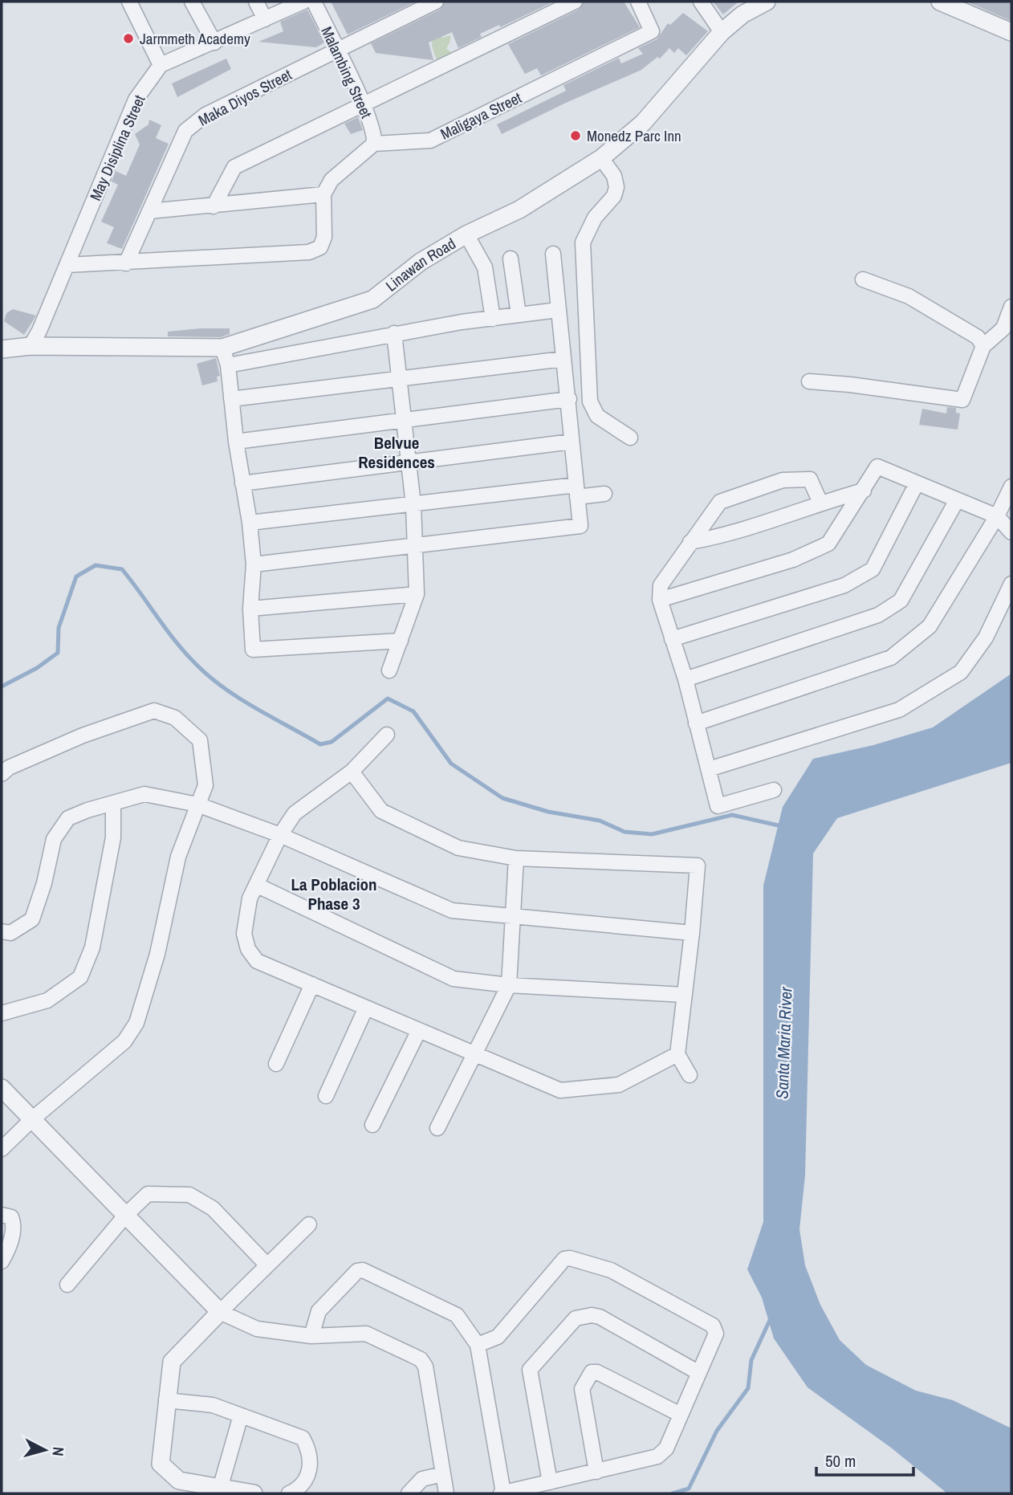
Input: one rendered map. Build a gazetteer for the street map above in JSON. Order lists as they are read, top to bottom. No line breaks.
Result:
{"streets":{"street":["Malambing Street","Maka Diyos Street","Maligaya Street","May Disiplina Street","Linawan Road"]},"crossings":[["Malambing Street","Maka Diyos Street"],["Malambing Street","Maligaya Street"],["May Disiplina Street","Linawan Road"]],"districts":["Belvue Residences","La Poblacion Phase 3"],"water":["Santa Maria River"],"places":["Jarmmeth Academy","Monedz Parc Inn"],"scale_bar":"50 m","north":"right"}
